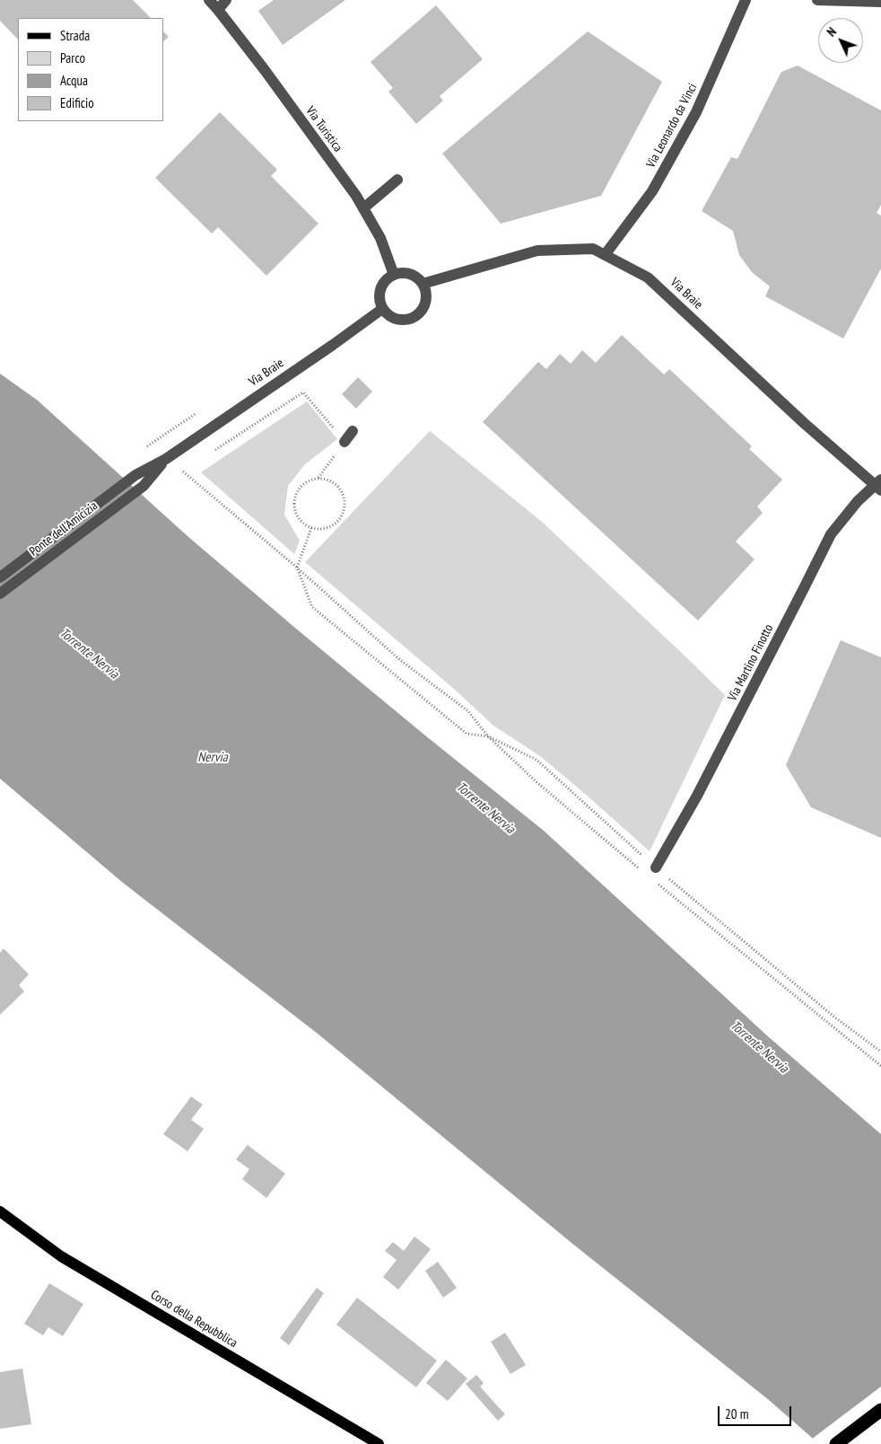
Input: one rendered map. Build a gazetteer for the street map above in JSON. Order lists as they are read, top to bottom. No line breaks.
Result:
{"streets":{"main road":["Corso della Repubblica"],"street":["Via Leonardo da Vinci","Via Turistica","Via Braie","Ponte dell'Amicizia","Via Martino Finotto"]},"crossings":[["Via Leonardo da Vinci","Via Braie"],["Via Turistica","Via Braie"],["Via Braie","Ponte dell'Amicizia"],["Via Braie","Via Martino Finotto"]],"water":["Torrente Nervia","Nervia"],"legend":["Strada","Parco","Acqua","Edificio"],"scale_bar":"20 m","north":"top left"}
